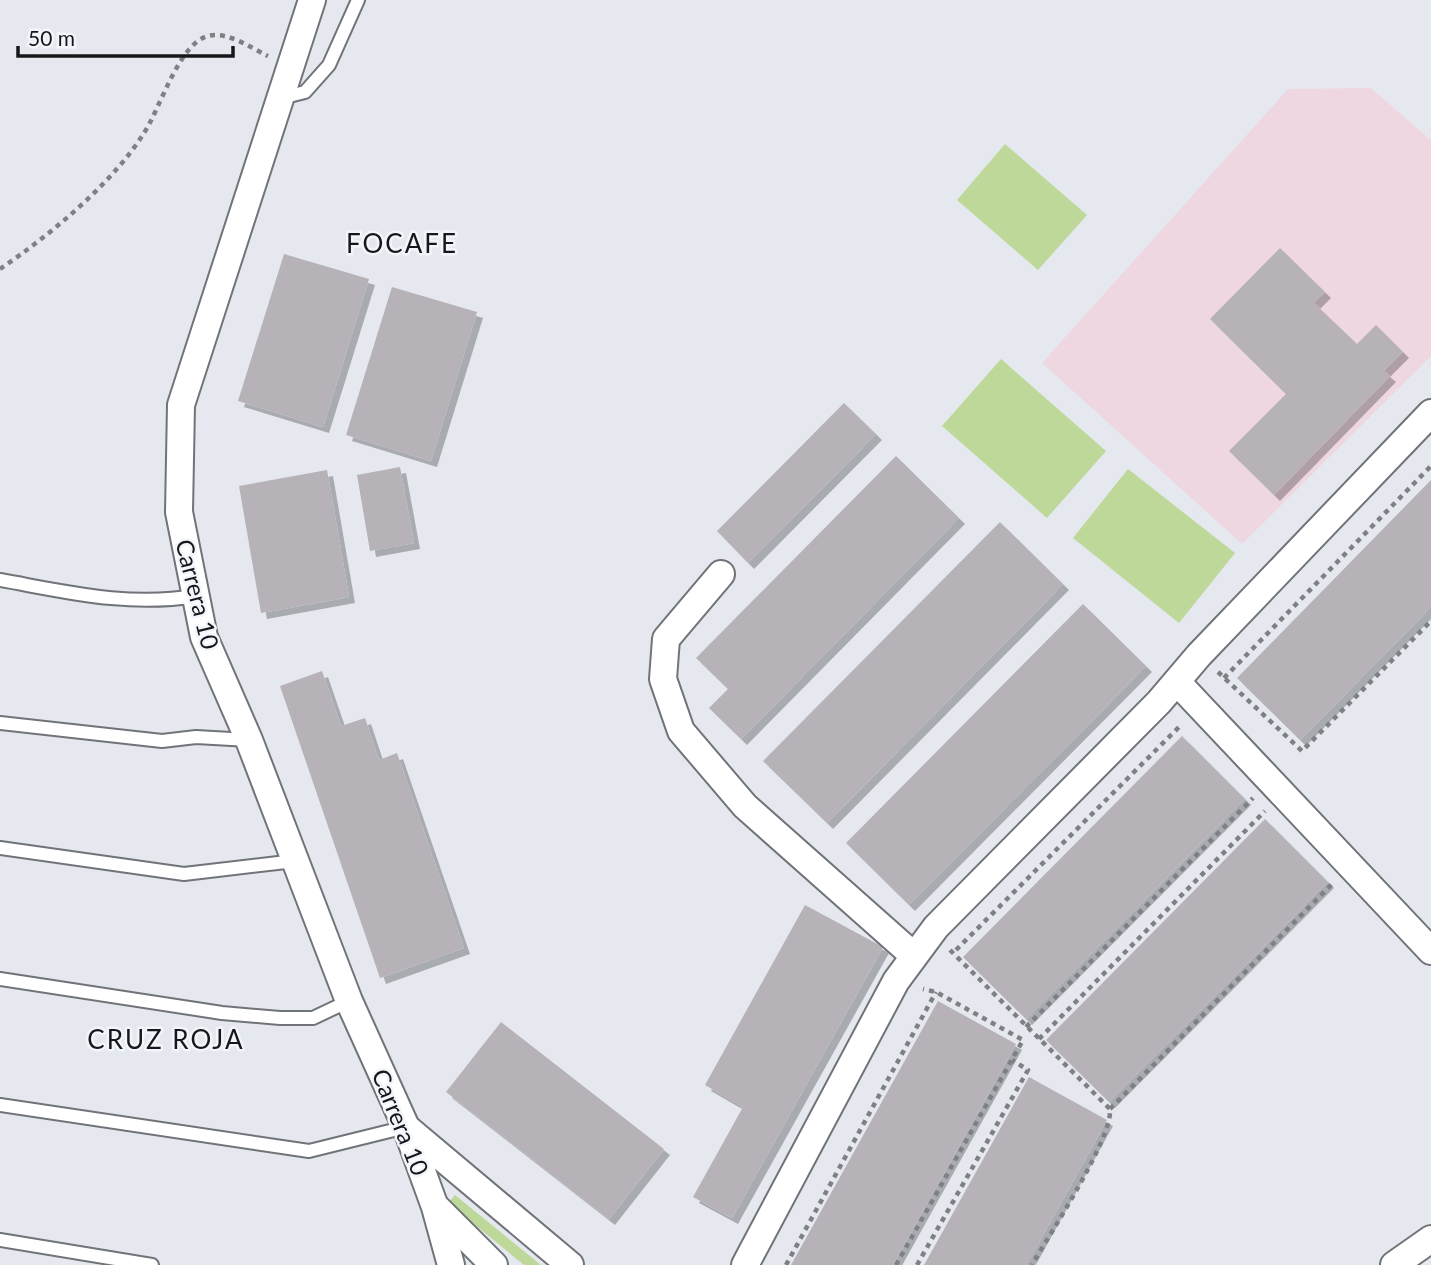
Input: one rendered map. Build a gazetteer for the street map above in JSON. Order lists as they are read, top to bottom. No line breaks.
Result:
{"streets":{"street":["Carrera 10"]},"districts":["FOCAFE","CRUZ ROJA"],"scale_bar":"50 m"}
